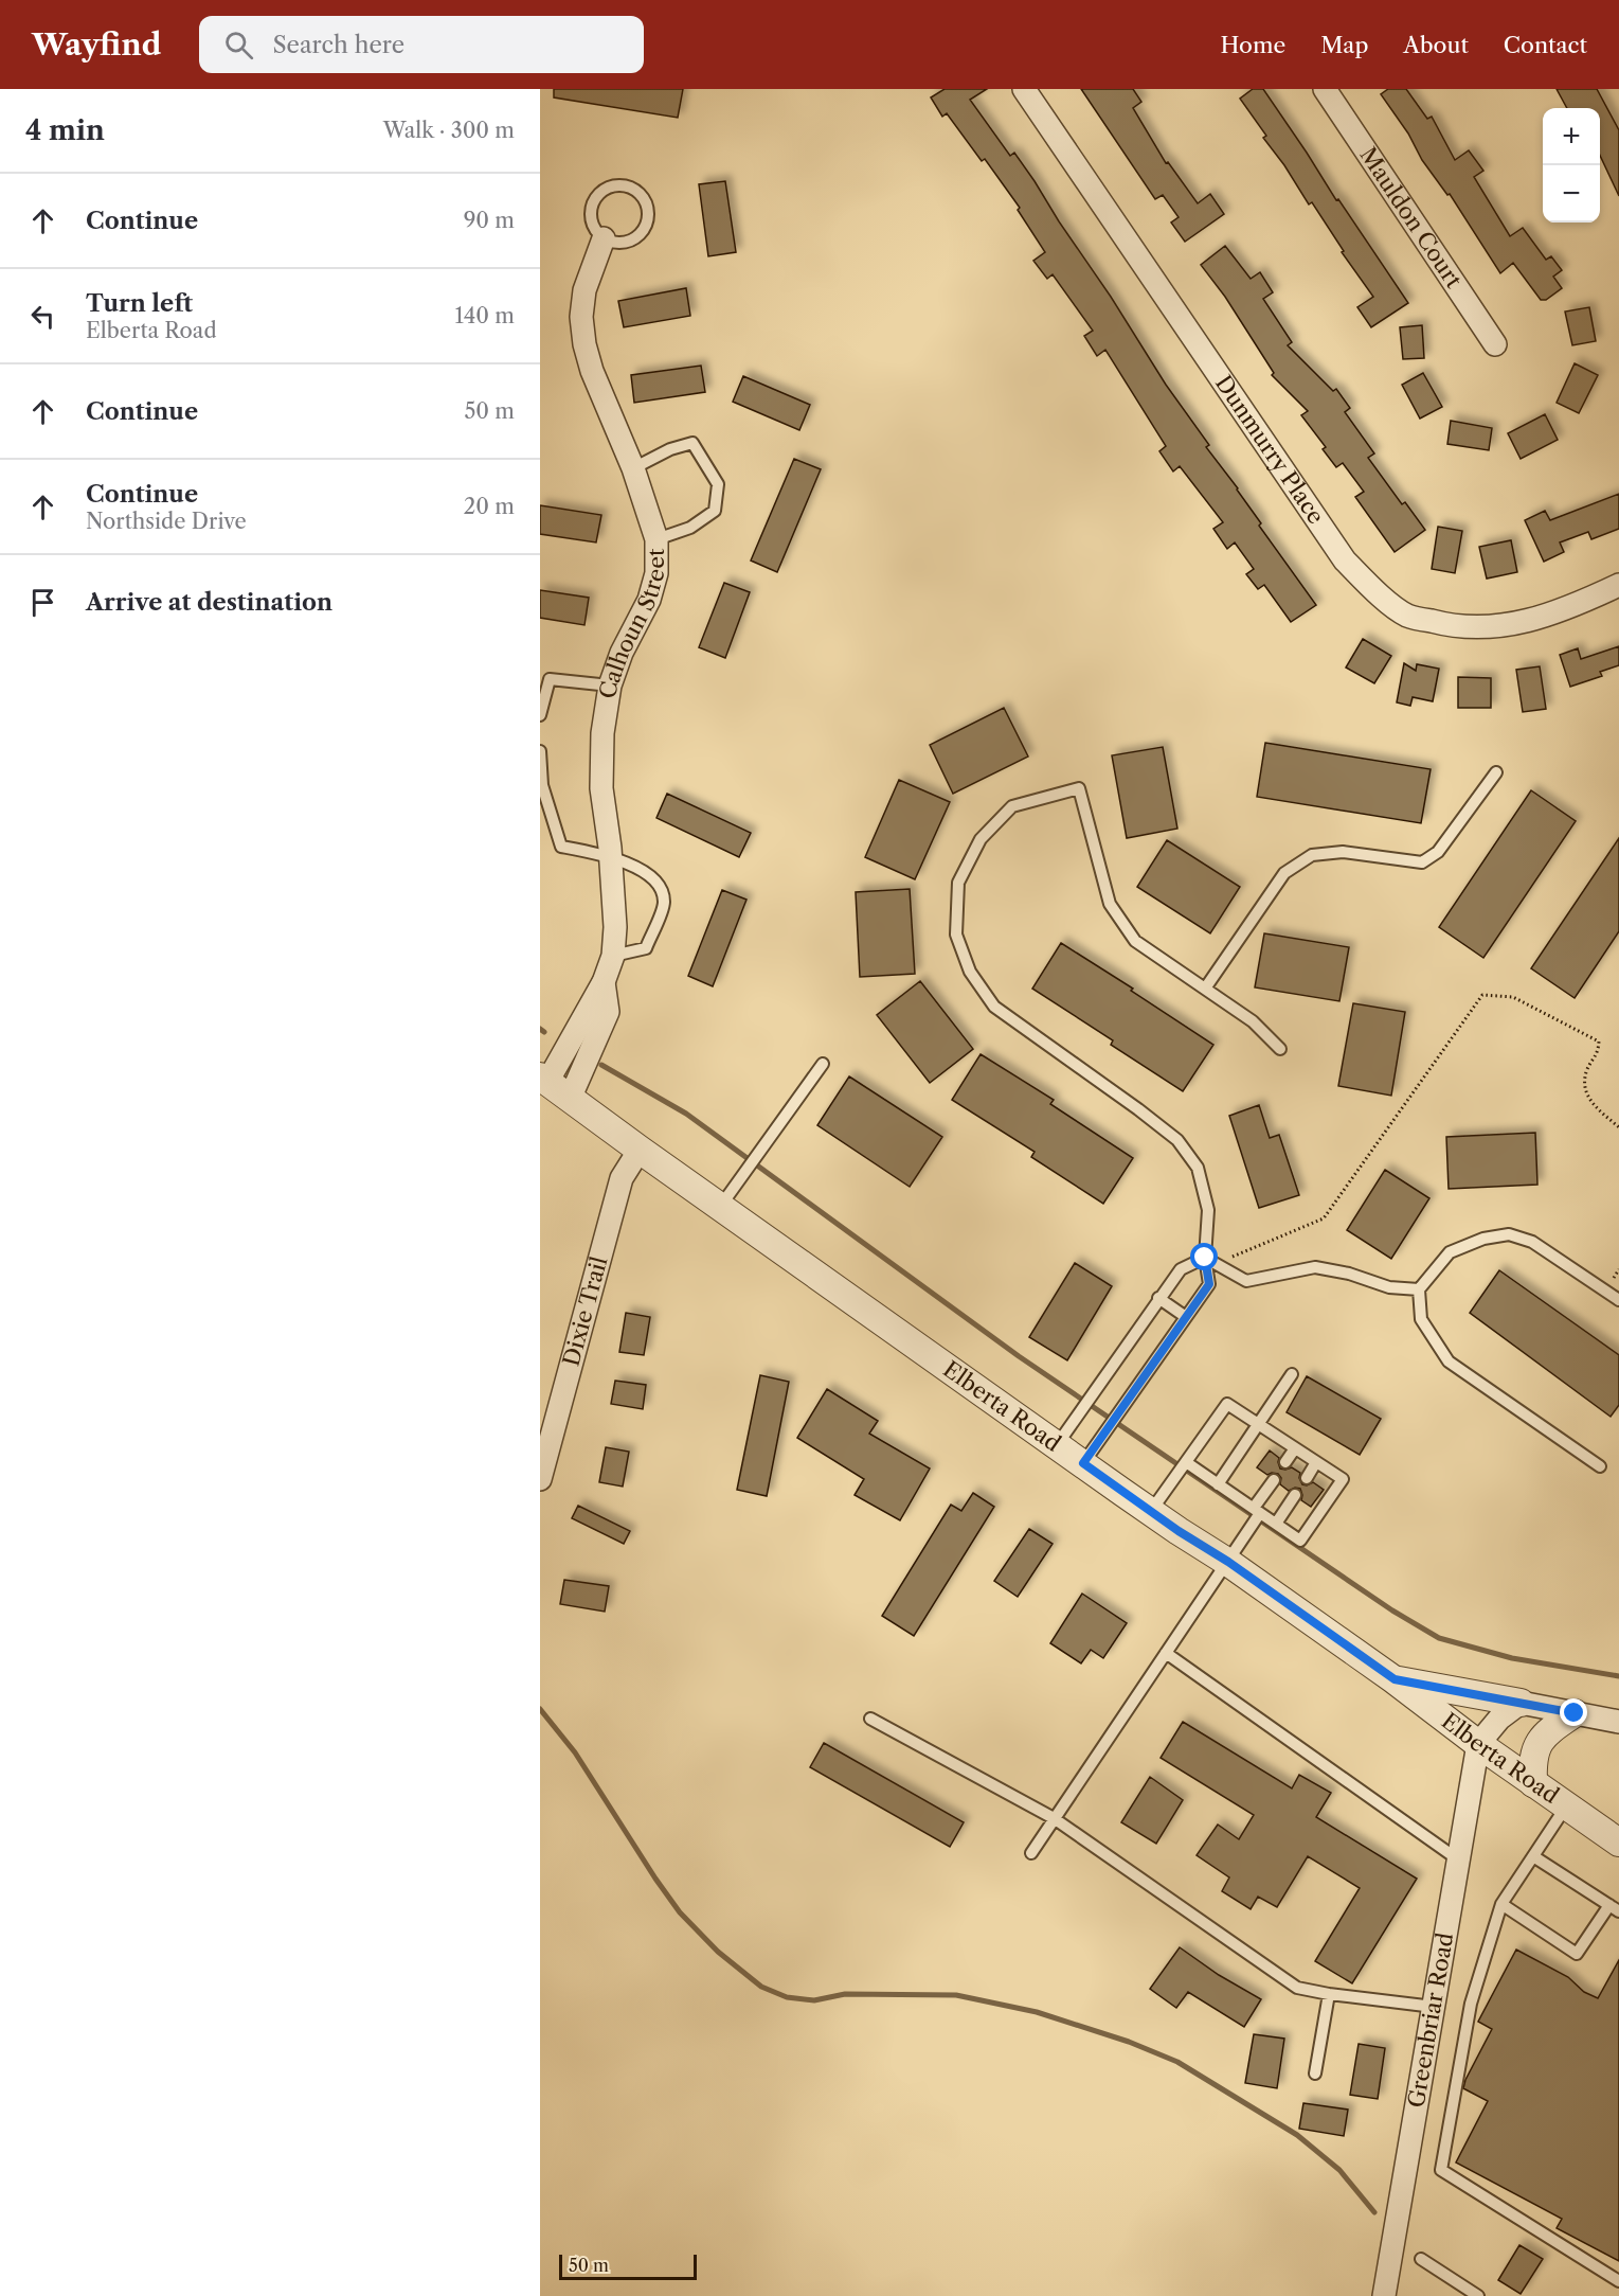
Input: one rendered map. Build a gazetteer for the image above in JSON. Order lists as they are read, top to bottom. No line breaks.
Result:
{"streets":{"street":["Mauldon Court","Dunmurry Place","Calhoun Street","Dixie Trail","Elberta Road","Greenbriar Road"]},"crossings":[["Calhoun Street","Elberta Road"],["Dixie Trail","Elberta Road"],["Elberta Road","Greenbriar Road"]],"scale_bar":"50 m","page":{"header":"Wayfind","search":"Search here","nav":["Home","Map","About","Contact"],"heading":["4 min","Walk · 300 m"],"map_buttons":["+","−"],"list":[["Continue","90 m"],["Turn left","Elberta Road","140 m"],["Continue","50 m"],["Continue","Northside Drive","20 m"],"Arrive at destination"],"scale":"50 m"}}
